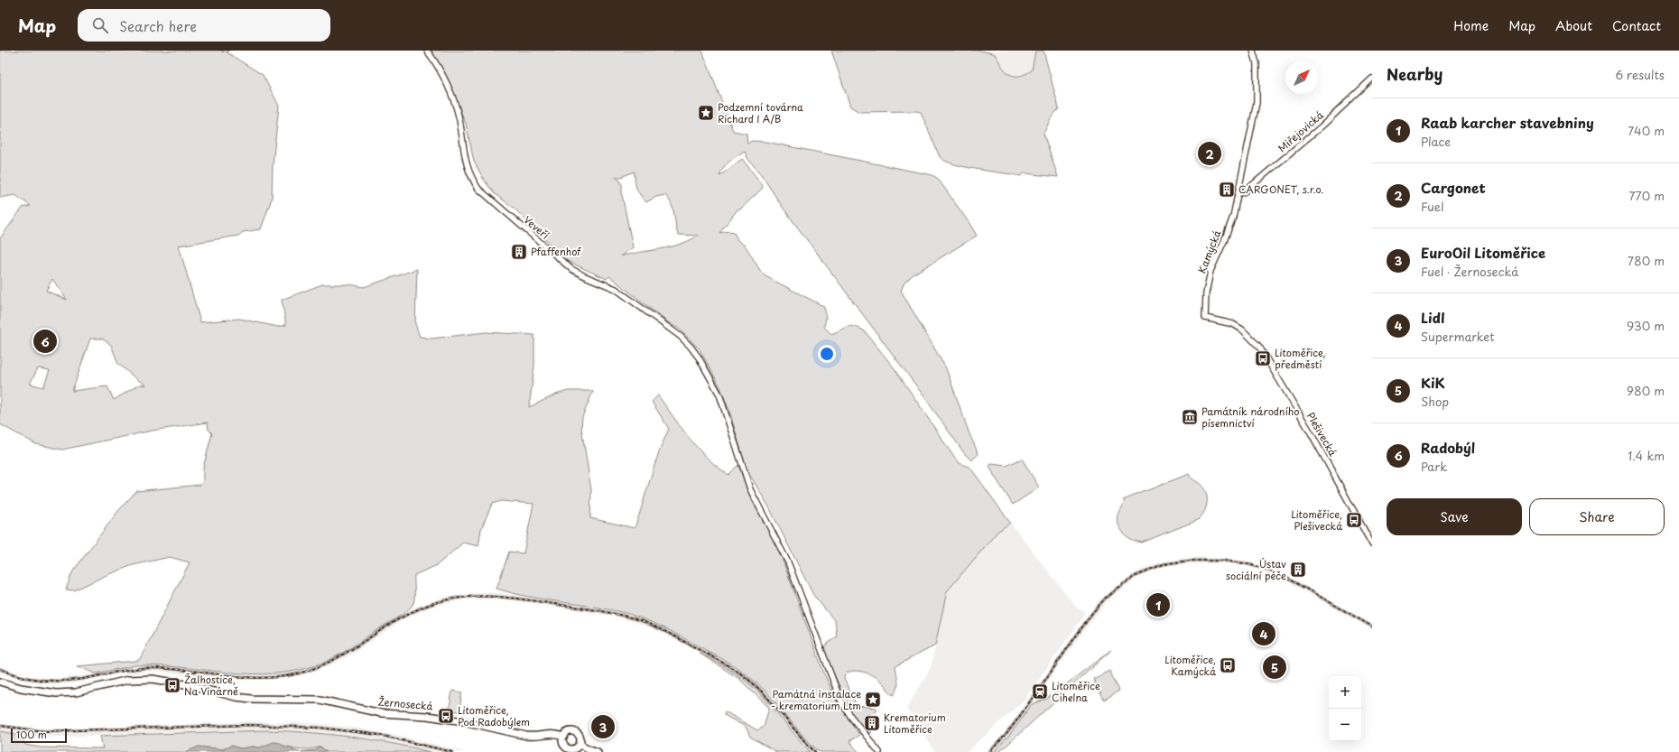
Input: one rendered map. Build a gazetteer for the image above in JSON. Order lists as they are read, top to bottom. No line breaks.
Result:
{"streets":{"main road":["Žernosecká"],"street":["Miřejovická","Veveří","Kamýcká","Plešivecká"]},"crossings":[["Miřejovická","Kamýcká"],["Kamýcká","Plešivecká"]],"places":{"place":["Podzemní továrna Richard I A/B","Památná instalace - krematorium Ltm"],"building":["CARGONET, s.r.o.","Pfaffenhof","Ústav sociální péče","Krematorium Litoměřice"],"bus stop":["Litoměřice, předměstí","Litoměřice, Plešivecká","Litoměřice, Kamýcká","Žalhostice, Na Vinárně","Litoměřice, Pod Radobýlem"],"museum":["Památník národního písemnictví"],"station":["Litoměřice Cihelna"]},"scale_bar":"100 m","north":"top right","page":{"header":"Map","search":"Search here","nav":["Home","Map","About","Contact"],"heading":["Nearby","6 results"],"list":[{"mark":"1","name":"Raab karcher stavebniny","note":"Place","value":"740 m"},{"mark":"2","name":"Cargonet","note":"Fuel","value":"770 m"},{"mark":"3","name":"EuroOil Litoměřice","note":"Fuel · Žernosecká","value":"780 m"},{"mark":"4","name":"Lidl","note":"Supermarket","value":"930 m"},{"mark":"5","name":"KiK","note":"Shop","value":"980 m"},{"mark":"6","name":"Radobýl","note":"Park","value":"1.4 km"}],"pins":["2","6","1","4","5","3"],"buttons":["Save","Share"],"map_buttons":["+","−"],"scale":"100 m"}}
